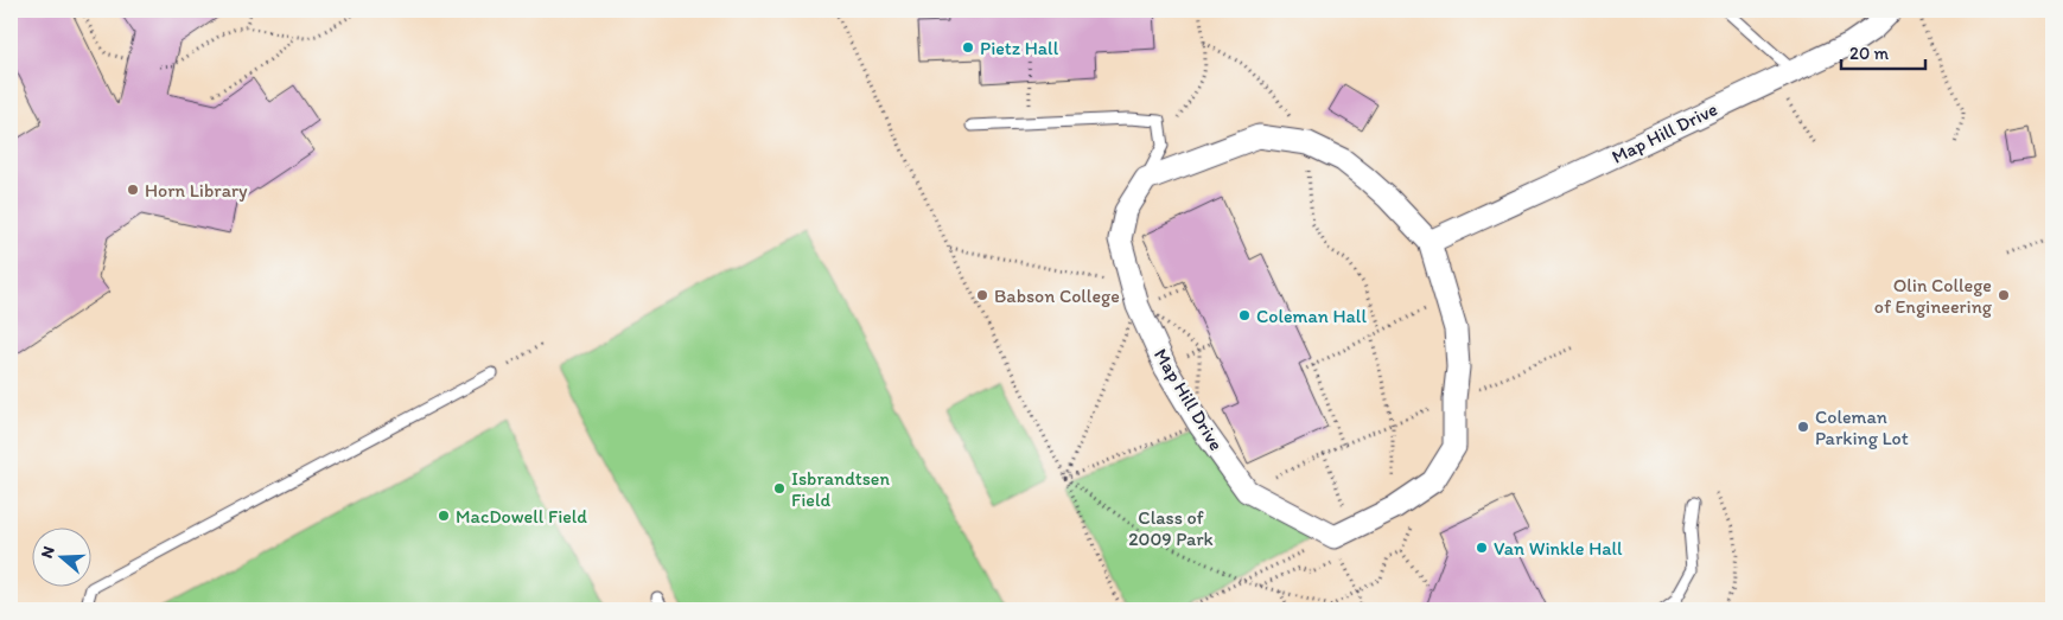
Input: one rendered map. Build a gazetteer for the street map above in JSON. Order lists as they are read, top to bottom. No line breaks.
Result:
{"streets":{"street":["Map Hill Drive"]},"parks":["Class of 2009 Park"],"places":["Pietz Hall","Horn Library","Babson College","Olin College of Engineering","Coleman Hall","Coleman Parking Lot","Isbrandtsen Field","MacDowell Field","Van Winkle Hall"],"scale_bar":"20 m","north":"left"}
